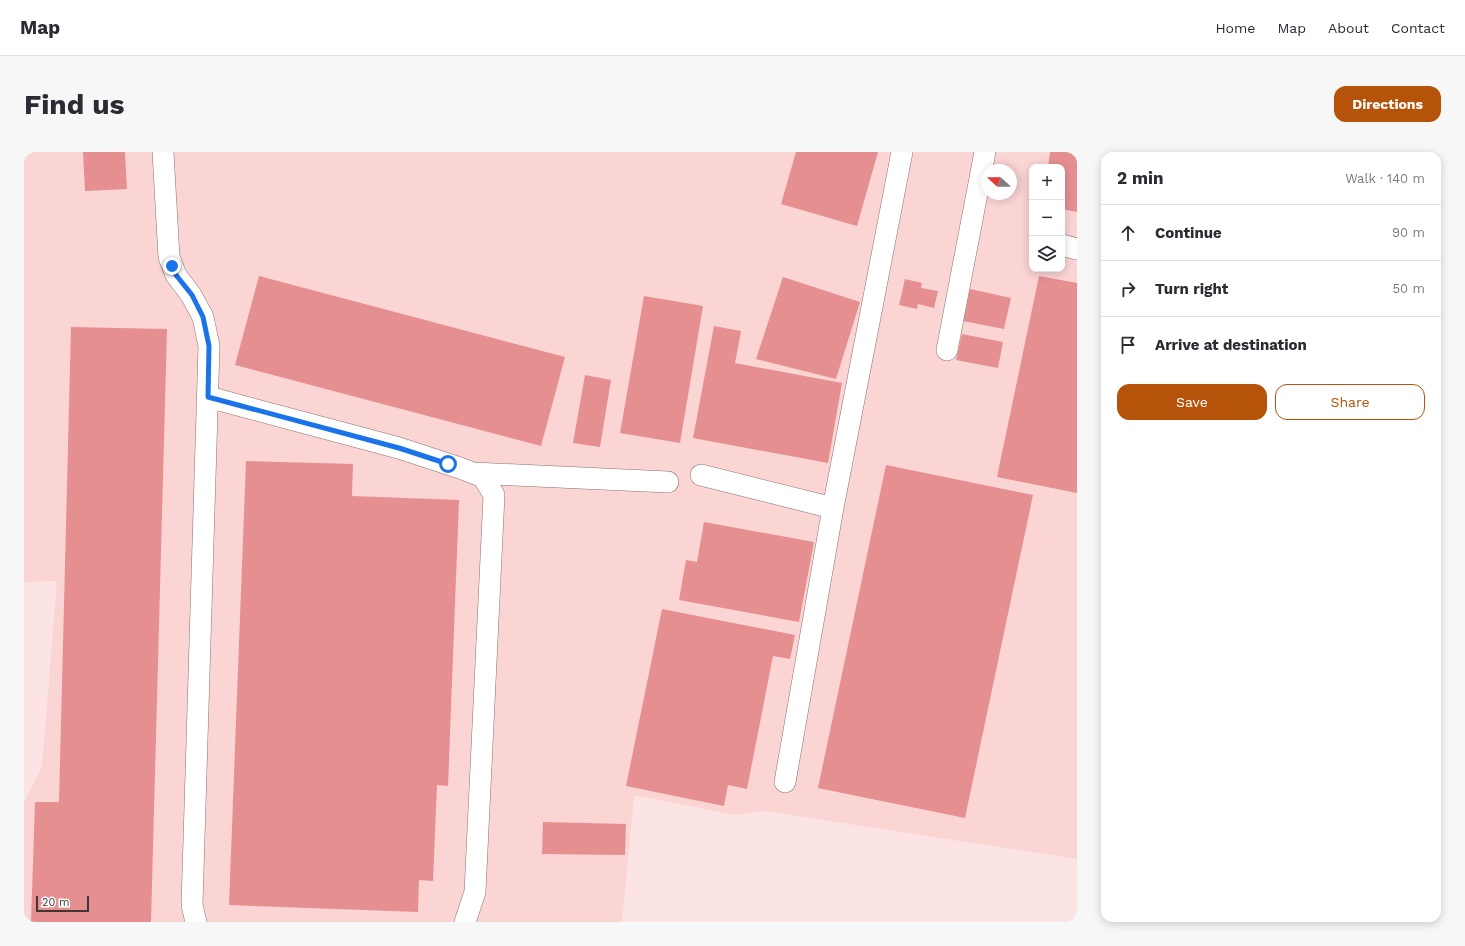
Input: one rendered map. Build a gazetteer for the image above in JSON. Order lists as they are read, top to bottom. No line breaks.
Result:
{"scale_bar":"20 m","north":"left","page":{"header":"Map","nav":["Home","Map","About","Contact"],"buttons":["Directions",["Save","Share"]],"title":"Find us","heading":["2 min","Walk · 140 m"],"map_buttons":["+","−"],"list":[["Continue","90 m"],["Turn right","50 m"],"Arrive at destination"],"scale":"20 m"}}
